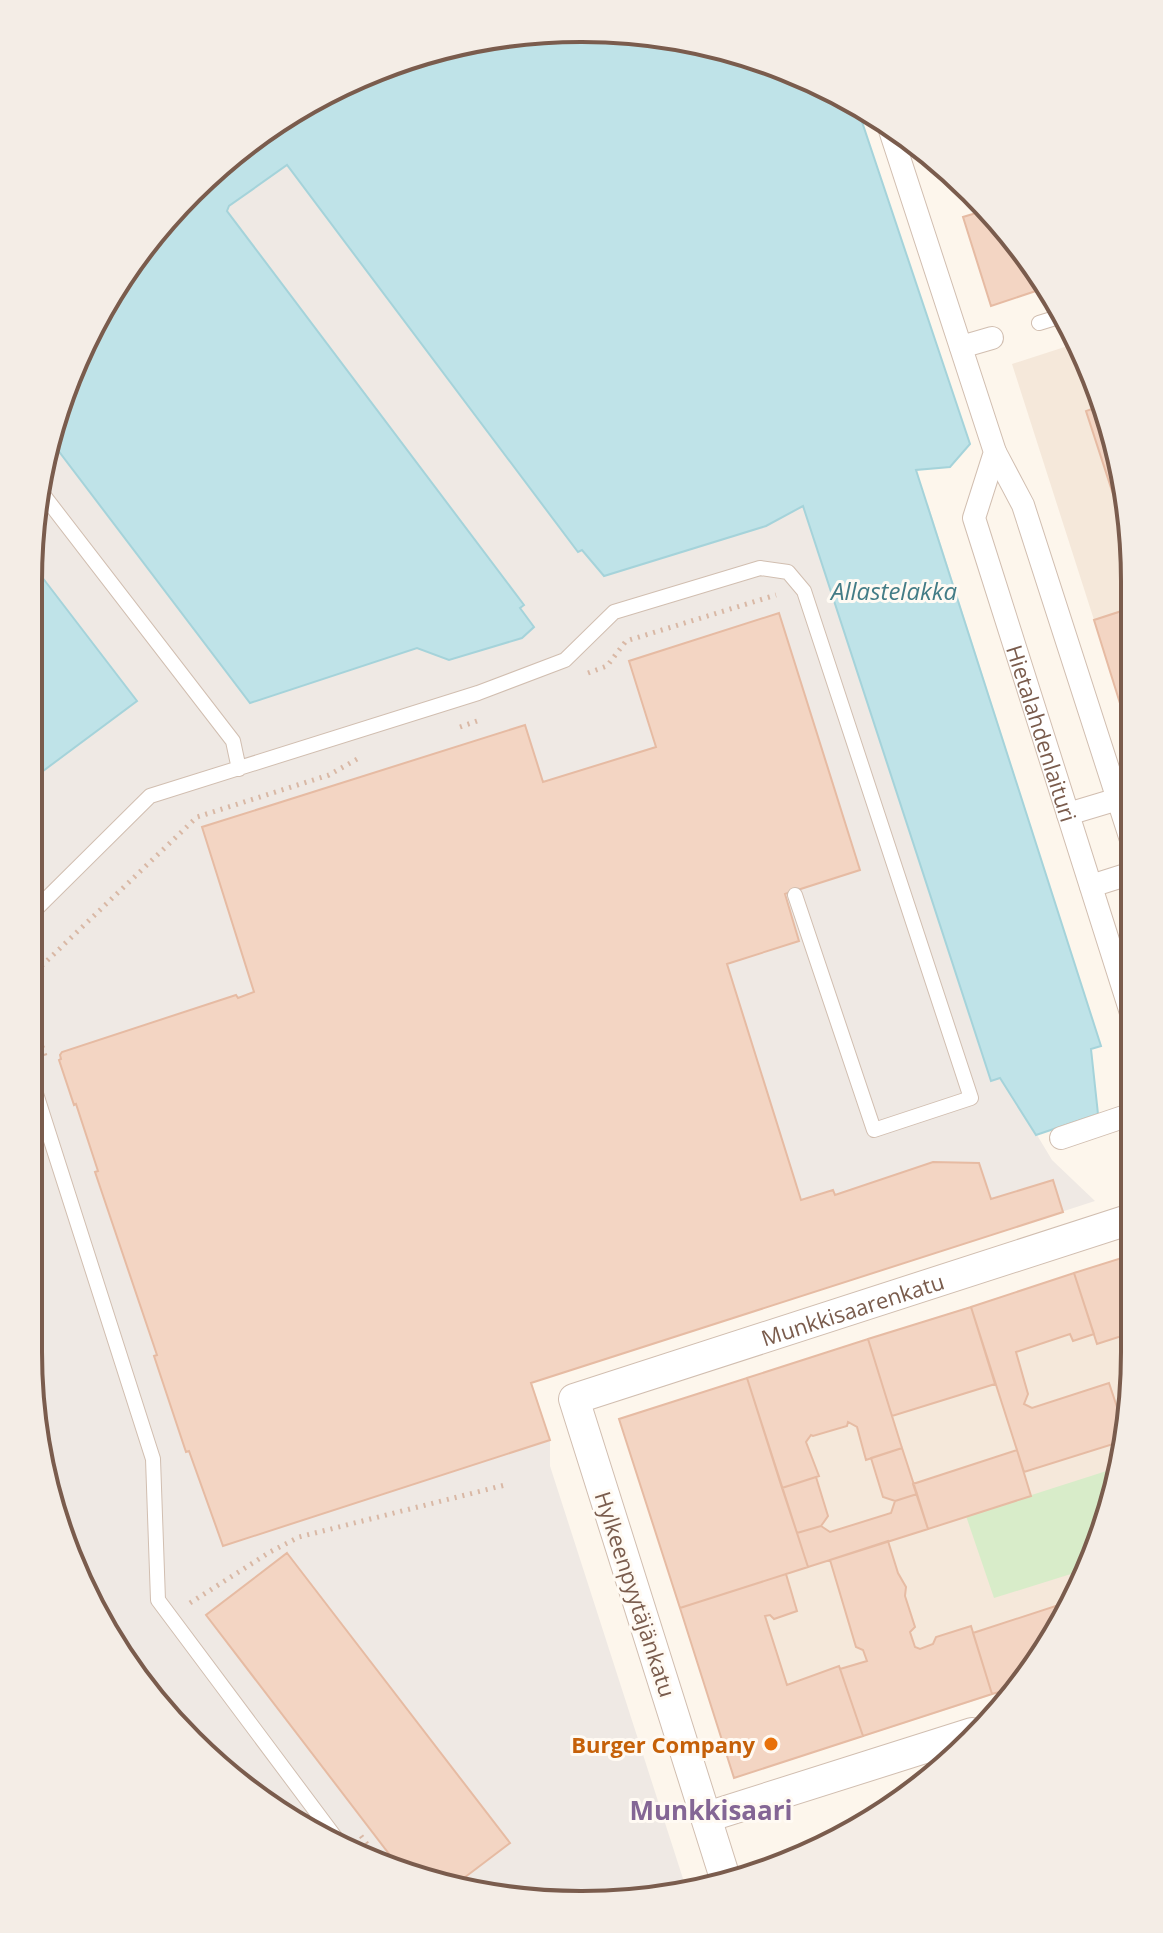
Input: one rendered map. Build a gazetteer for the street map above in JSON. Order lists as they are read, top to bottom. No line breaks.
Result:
{"streets":{"street":["Hietalahdenlaituri","Munkkisaarenkatu","Hylkeenpyytäjänkatu"]},"crossings":[["Munkkisaarenkatu","Hylkeenpyytäjänkatu"]],"districts":["Munkkisaari"],"water":["Allastelakka"],"places":["Burger Company"]}
